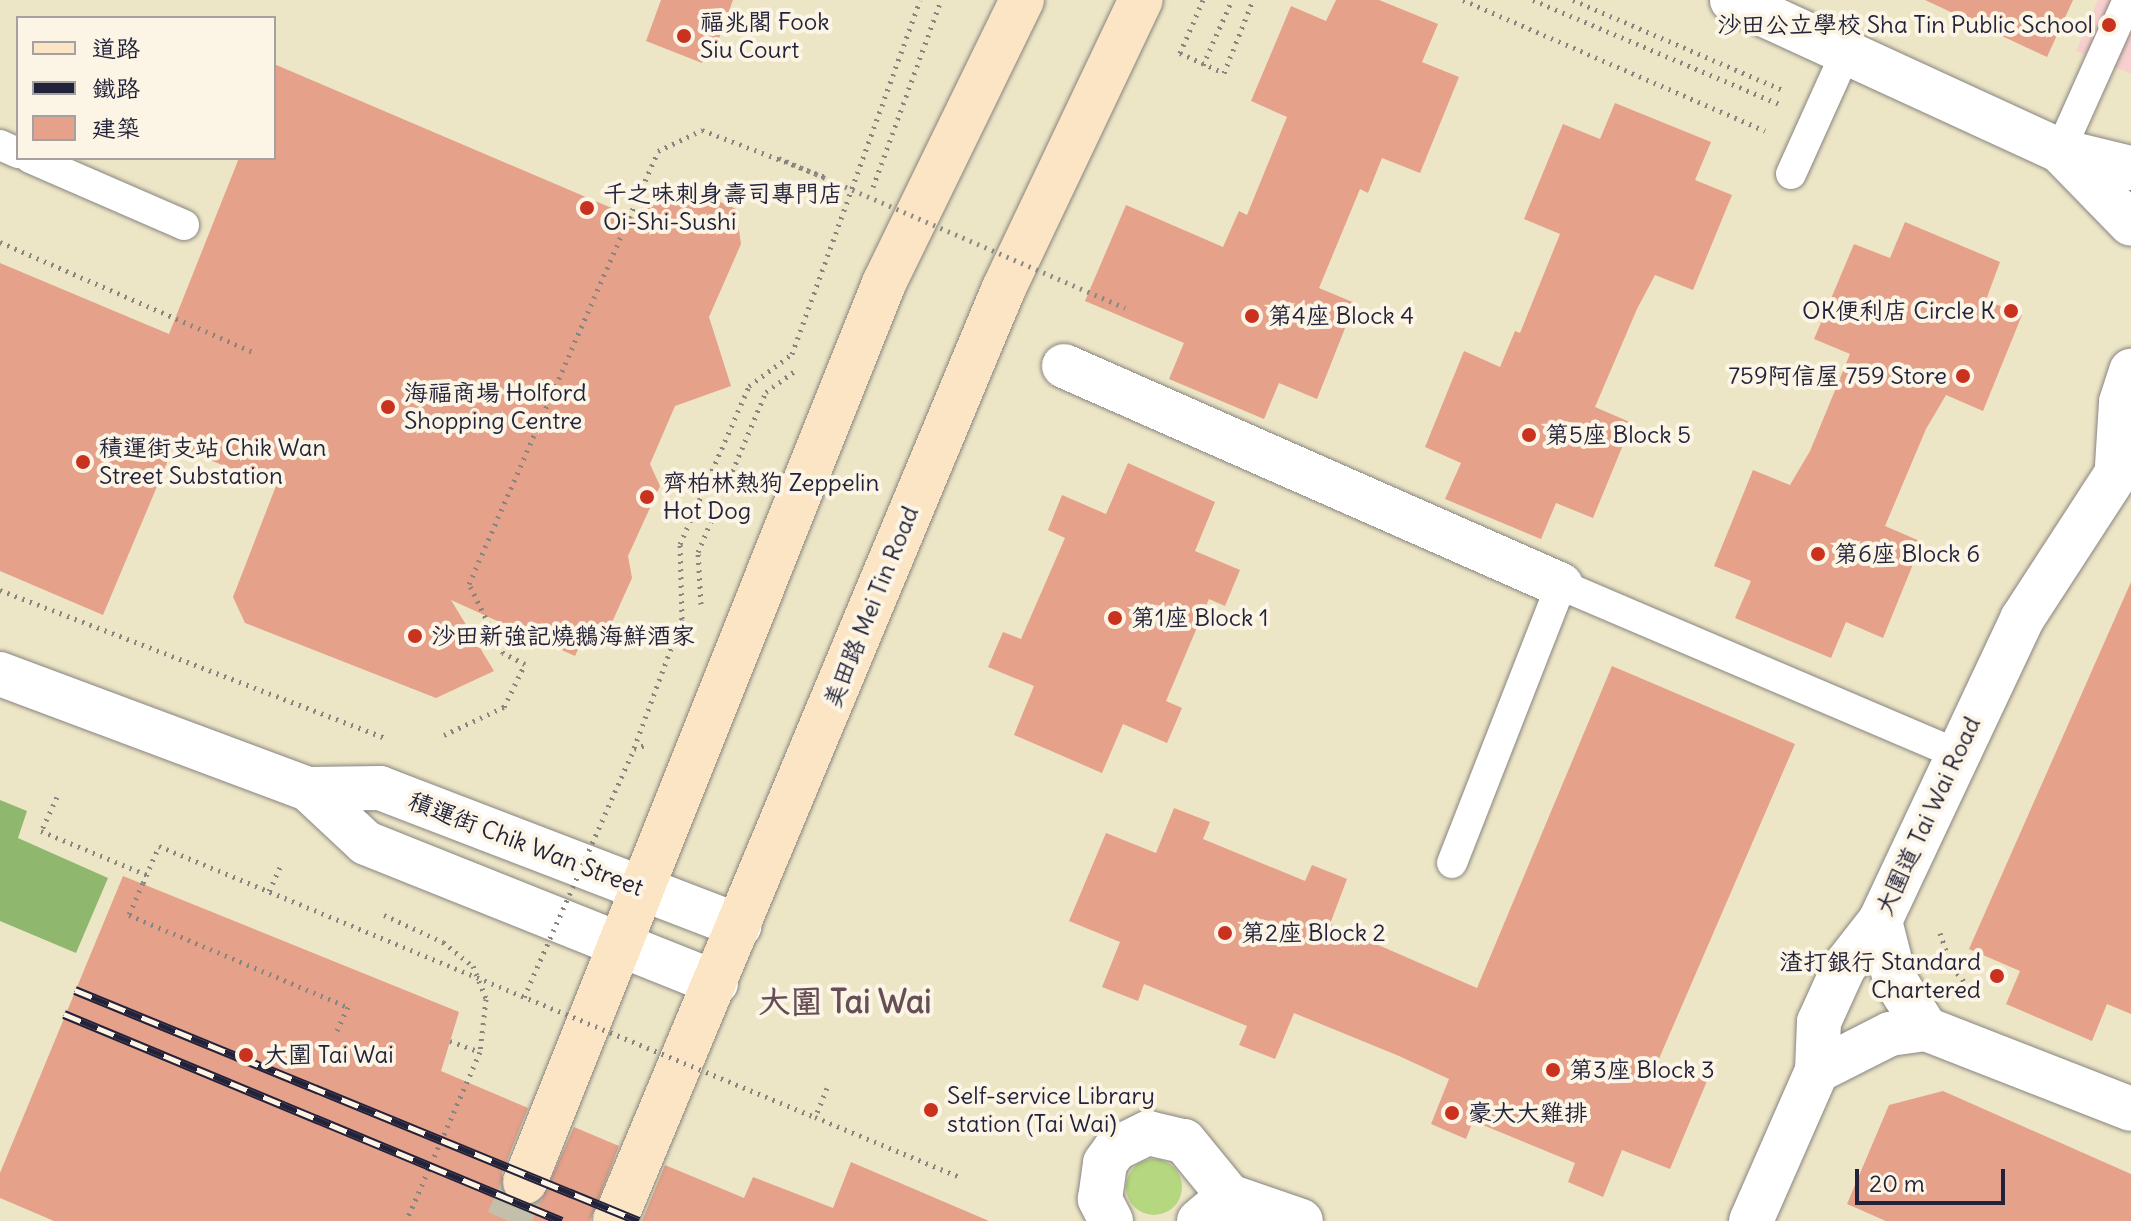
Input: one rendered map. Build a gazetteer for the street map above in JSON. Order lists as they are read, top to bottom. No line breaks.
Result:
{"streets":{"main road":["美田路 Mei Tin Road"],"street":["大圍道 Tai Wai Road","積運街 Chik Wan Street"]},"crossings":[["美田路 Mei Tin Road","積運街 Chik Wan Street"]],"districts":["大圍 Tai Wai"],"places":["沙田公立學校 Sha Tin Public School","福兆閣 Fook Siu Court","千之味刺身壽司專門店 Oi-Shi-Sushi","OK便利店 Circle K","第4座 Block 4","759阿信屋 759 Store","海福商場 Holford Shopping Centre","第5座 Block 5","積運街支站 Chik Wan Street Substation","齊柏林熱狗 Zeppelin Hot Dog","第6座 Block 6","第1座 Block 1","沙田新強記燒鵝海鮮酒家","第2座 Block 2","渣打銀行 Standard Chartered","大圍 Tai Wai","第3座 Block 3","Self-service Library station (Tai Wai)","豪大大雞排"],"legend":["道路","鐵路","建築"],"scale_bar":"20 m"}
